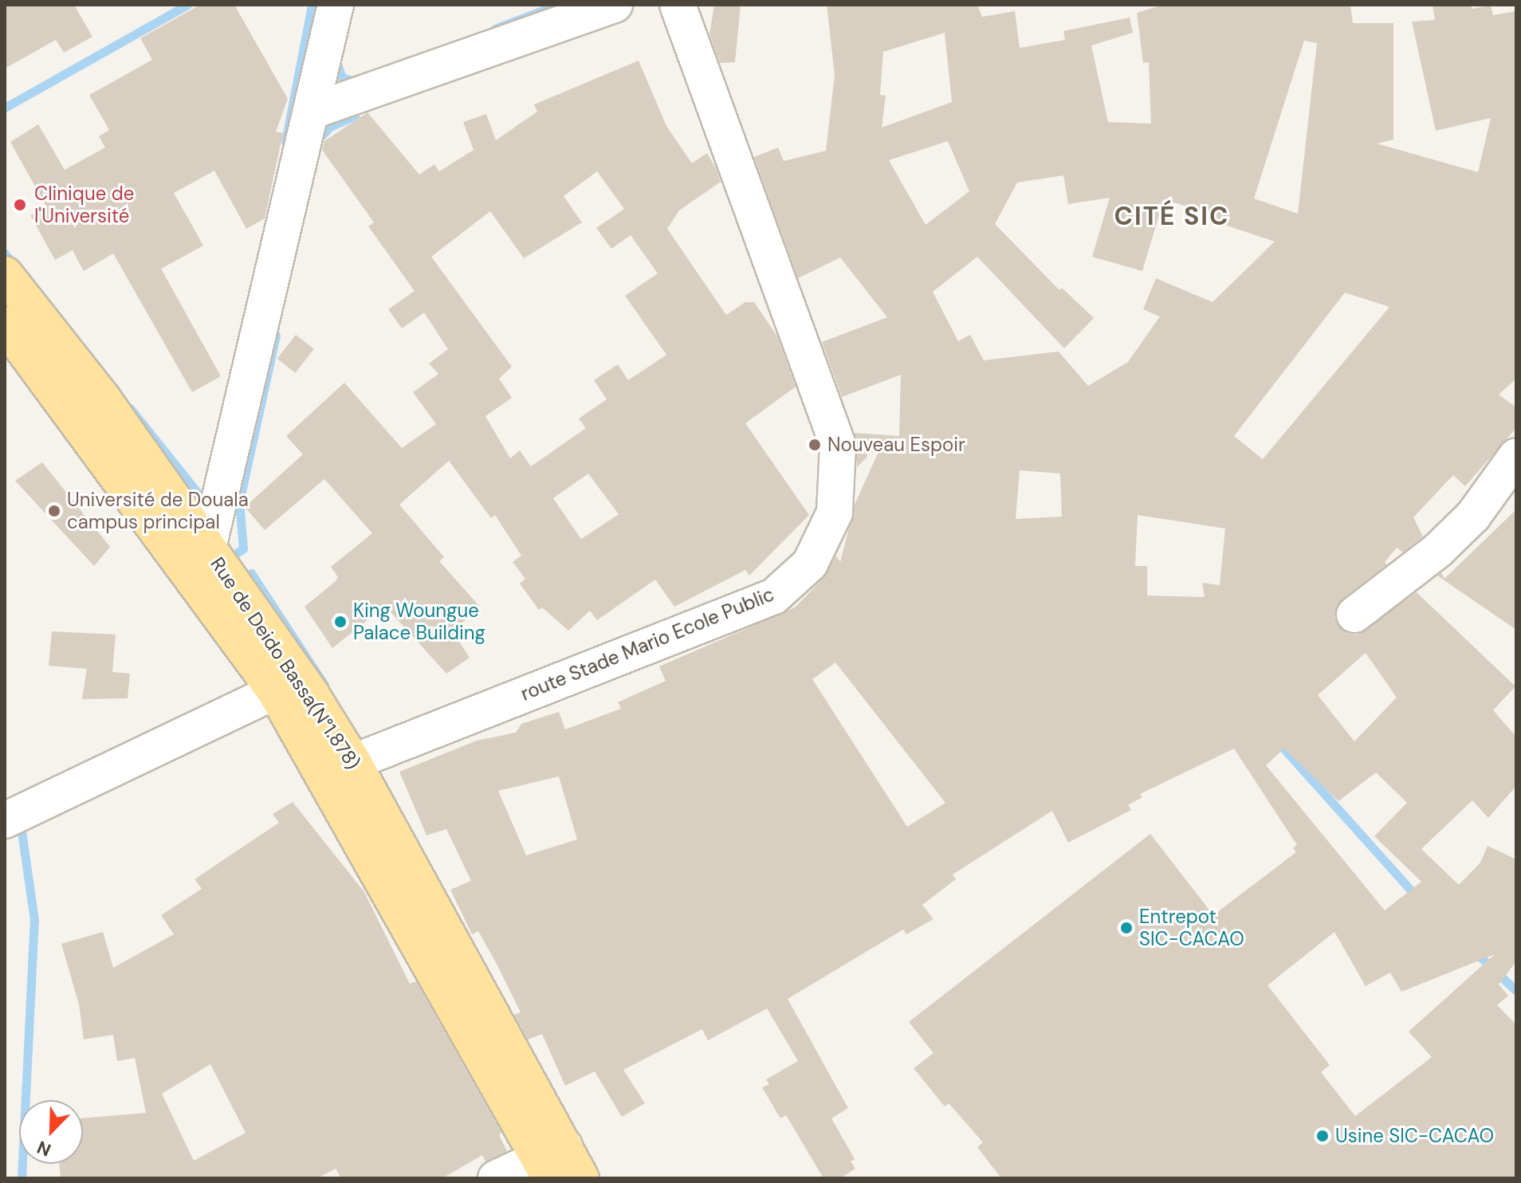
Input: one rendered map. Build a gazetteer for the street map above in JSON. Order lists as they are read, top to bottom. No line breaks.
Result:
{"streets":{"main road":["Rue de Deido Bassa(N°1.878)"],"street":["route Stade Mario Ecole Public"]},"crossings":[["route Stade Mario Ecole Public","Rue de Deido Bassa(N°1.878)"]],"districts":["CITÉ SIC"],"places":["Clinique de l'Université","Nouveau Espoir","Université de Douala campus principal","King Woungue Palace Building","Entrepot SIC-CACAO","Usine SIC-CACAO"],"north":"bottom left"}
